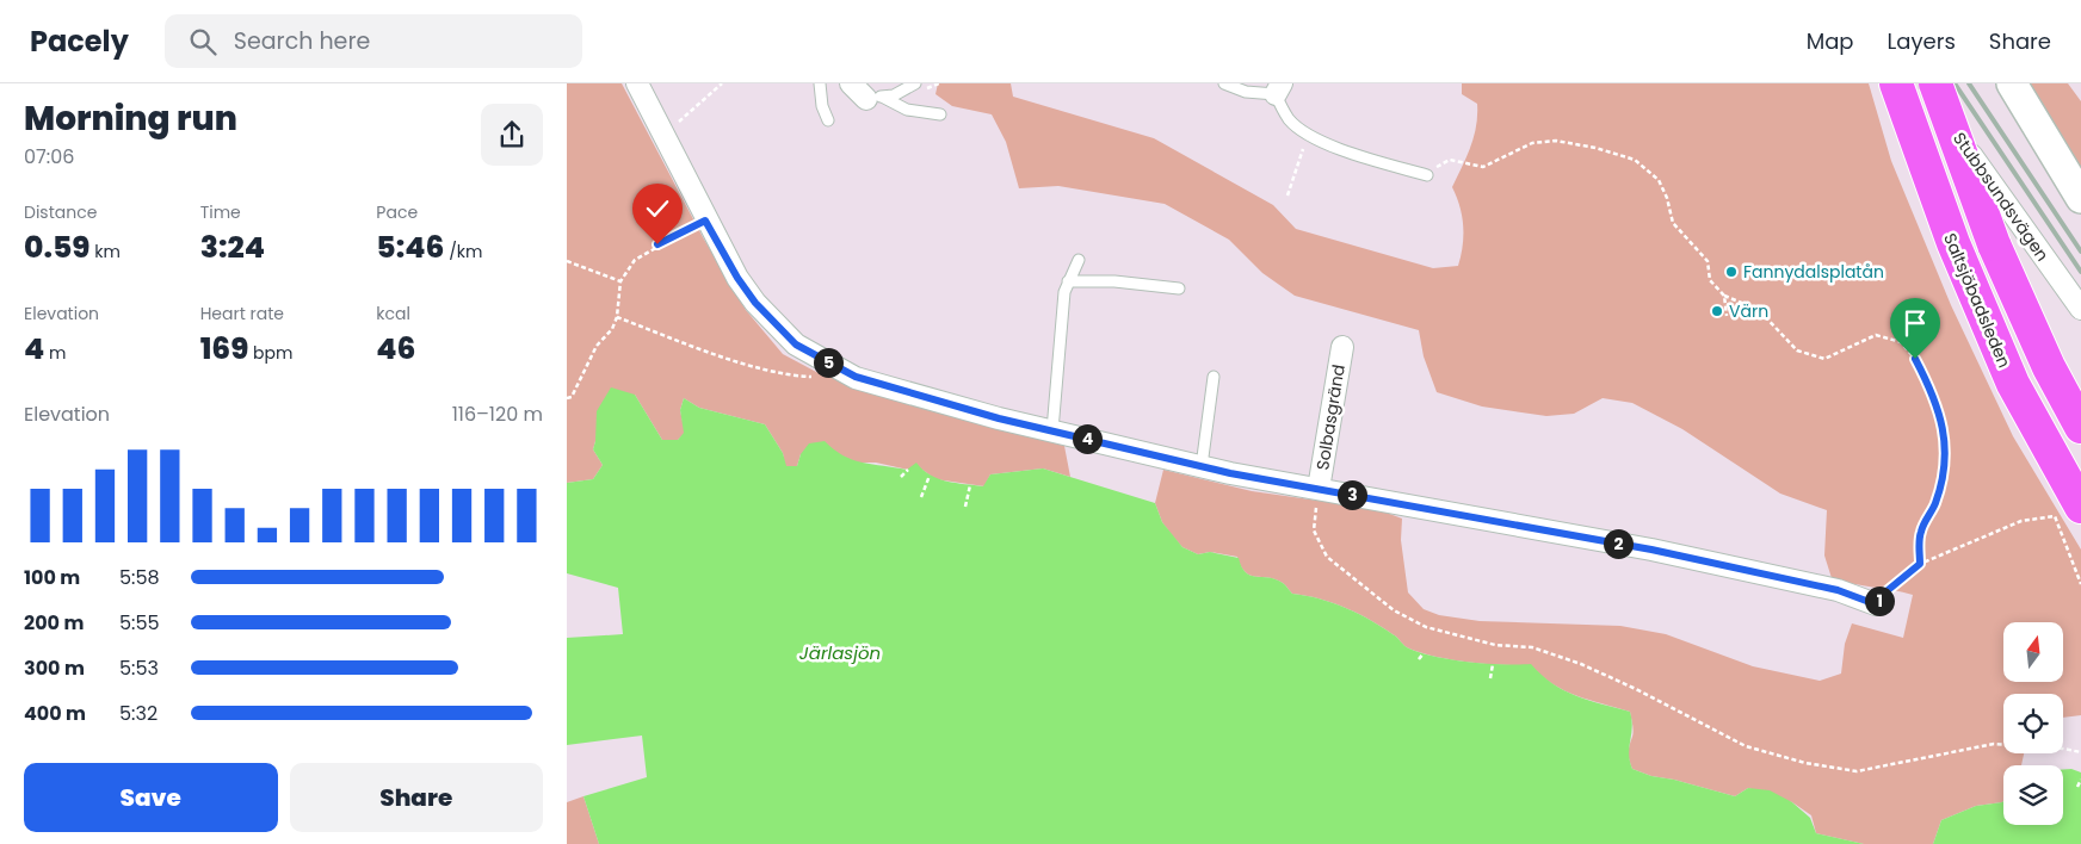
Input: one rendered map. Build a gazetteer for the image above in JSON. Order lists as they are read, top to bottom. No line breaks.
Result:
{"streets":{"highway":["Saltsjöbadsleden"],"street":["Stubbsundsvägen","Solbasgränd"]},"water":["Järlasjön"],"places":["Fannydalsplatån","Värn"],"north":"top","page":{"header":"Pacely","search":"Search here","nav":["Map","Layers","Share"],"heading":["Morning run","07:06"],"stats":[["Distance","0.59 km"],["Time","3:24"],["Pace","5:46 /km"],["Elevation","4 m"],["Heart rate","169 bpm"],["kcal","46"]],"pins":["5","4","3","2","1"],"chart":["Elevation","116–120 m"],"list":[{"name":"100 m","note":"5:58"},{"name":"200 m","note":"5:55"},{"name":"300 m","note":"5:53"},{"name":"400 m","note":"5:32"}],"buttons":["Save","Share"]}}
